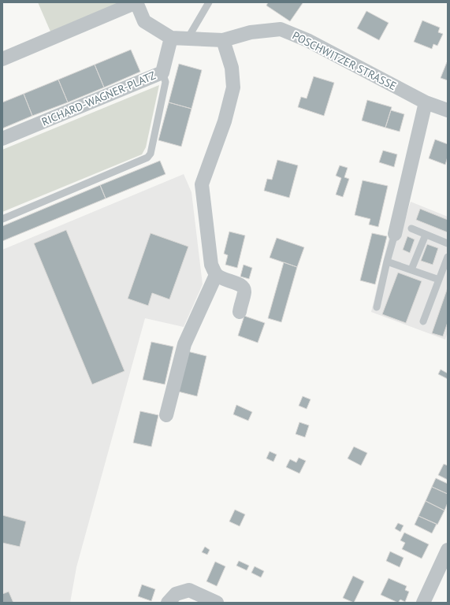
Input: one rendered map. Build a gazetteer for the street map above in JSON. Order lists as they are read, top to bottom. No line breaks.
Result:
{"streets":{"street":["POSCHWITZER STRASSE","RICHARD-WAGNER-PLATZ"]},"crossings":[["POSCHWITZER STRASSE","RICHARD-WAGNER-PLATZ"]]}
